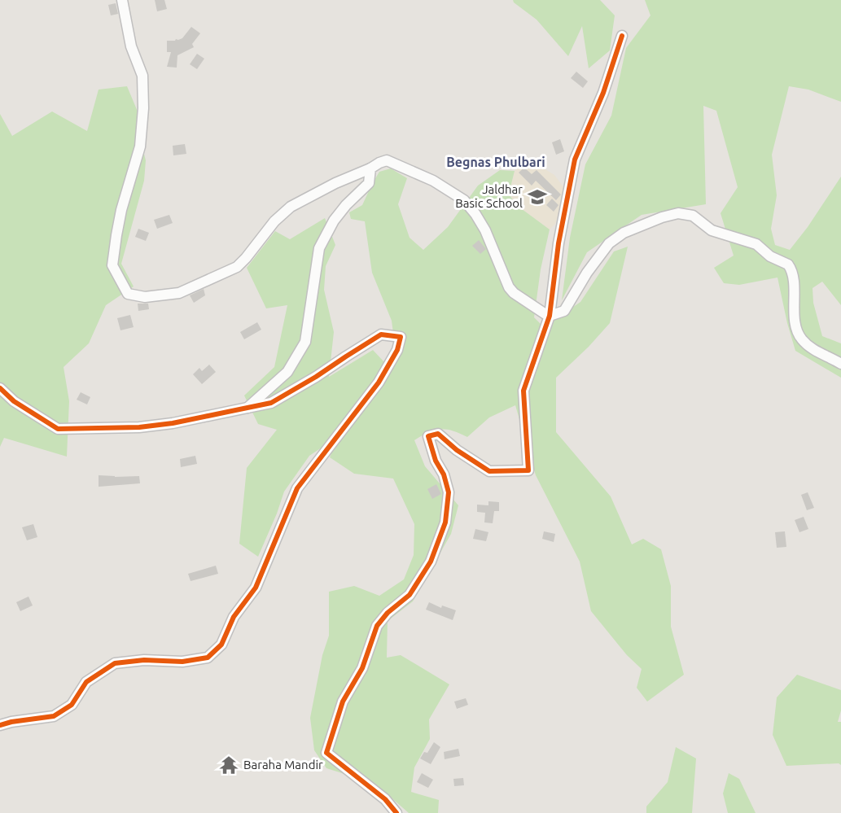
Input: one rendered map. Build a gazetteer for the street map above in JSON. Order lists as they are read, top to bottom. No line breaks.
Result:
{"districts":["Begnas Phulbari"],"places":{"school or university":["Jaldhar Basic School"],"temple":["Baraha Mandir"]}}
